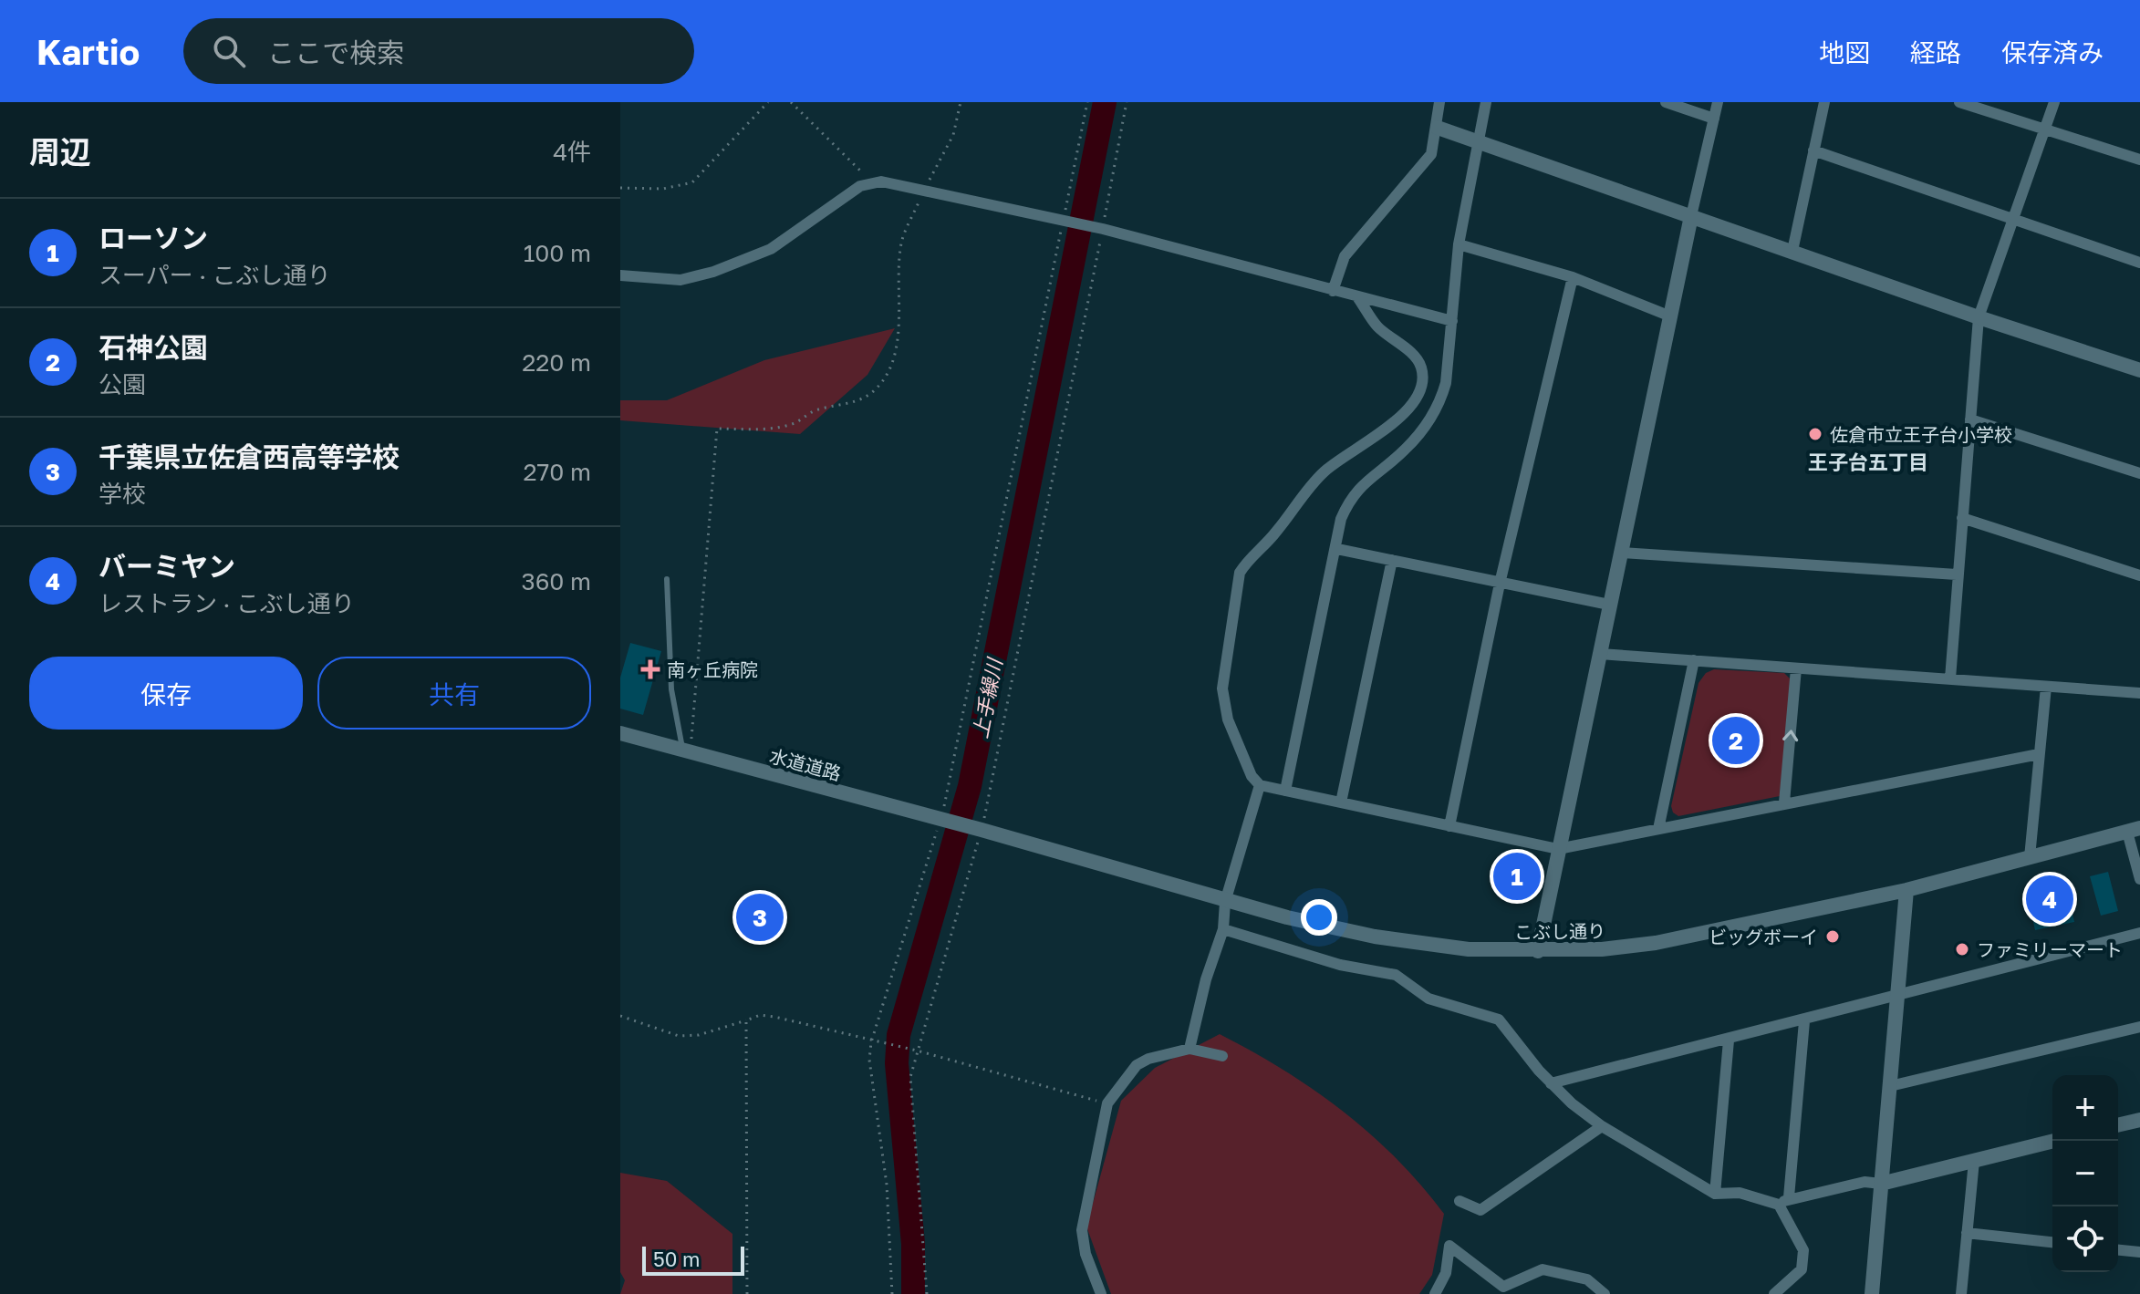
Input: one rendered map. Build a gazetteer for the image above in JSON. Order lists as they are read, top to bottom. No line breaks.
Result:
{"streets":{"street":["水道道路","こぶし通り"]},"crossings":[["水道道路","こぶし通り"]],"districts":["王子台五丁目"],"water":["上手繰川"],"places":{"other":["佐倉市立王子台小学校","ビッグボーイ","ファミリーマート"],"health":["南ヶ丘病院"]},"scale_bar":"50 m","page":{"header":"Kartio","search":"ここで検索","nav":["地図","経路","保存済み"],"heading":["周辺","4件"],"list":[{"mark":"1","name":"ローソン","note":"スーパー · こぶし通り","value":"100 m"},{"mark":"2","name":"石神公園","note":"公園","value":"220 m"},{"mark":"3","name":"千葉県立佐倉西高等学校","note":"学校","value":"270 m"},{"mark":"4","name":"バーミヤン","note":"レストラン · こぶし通り","value":"360 m"}],"buttons":["保存","共有"],"pins":["2","1","4","3"],"map_buttons":["+","−"],"scale":"50 m"}}
